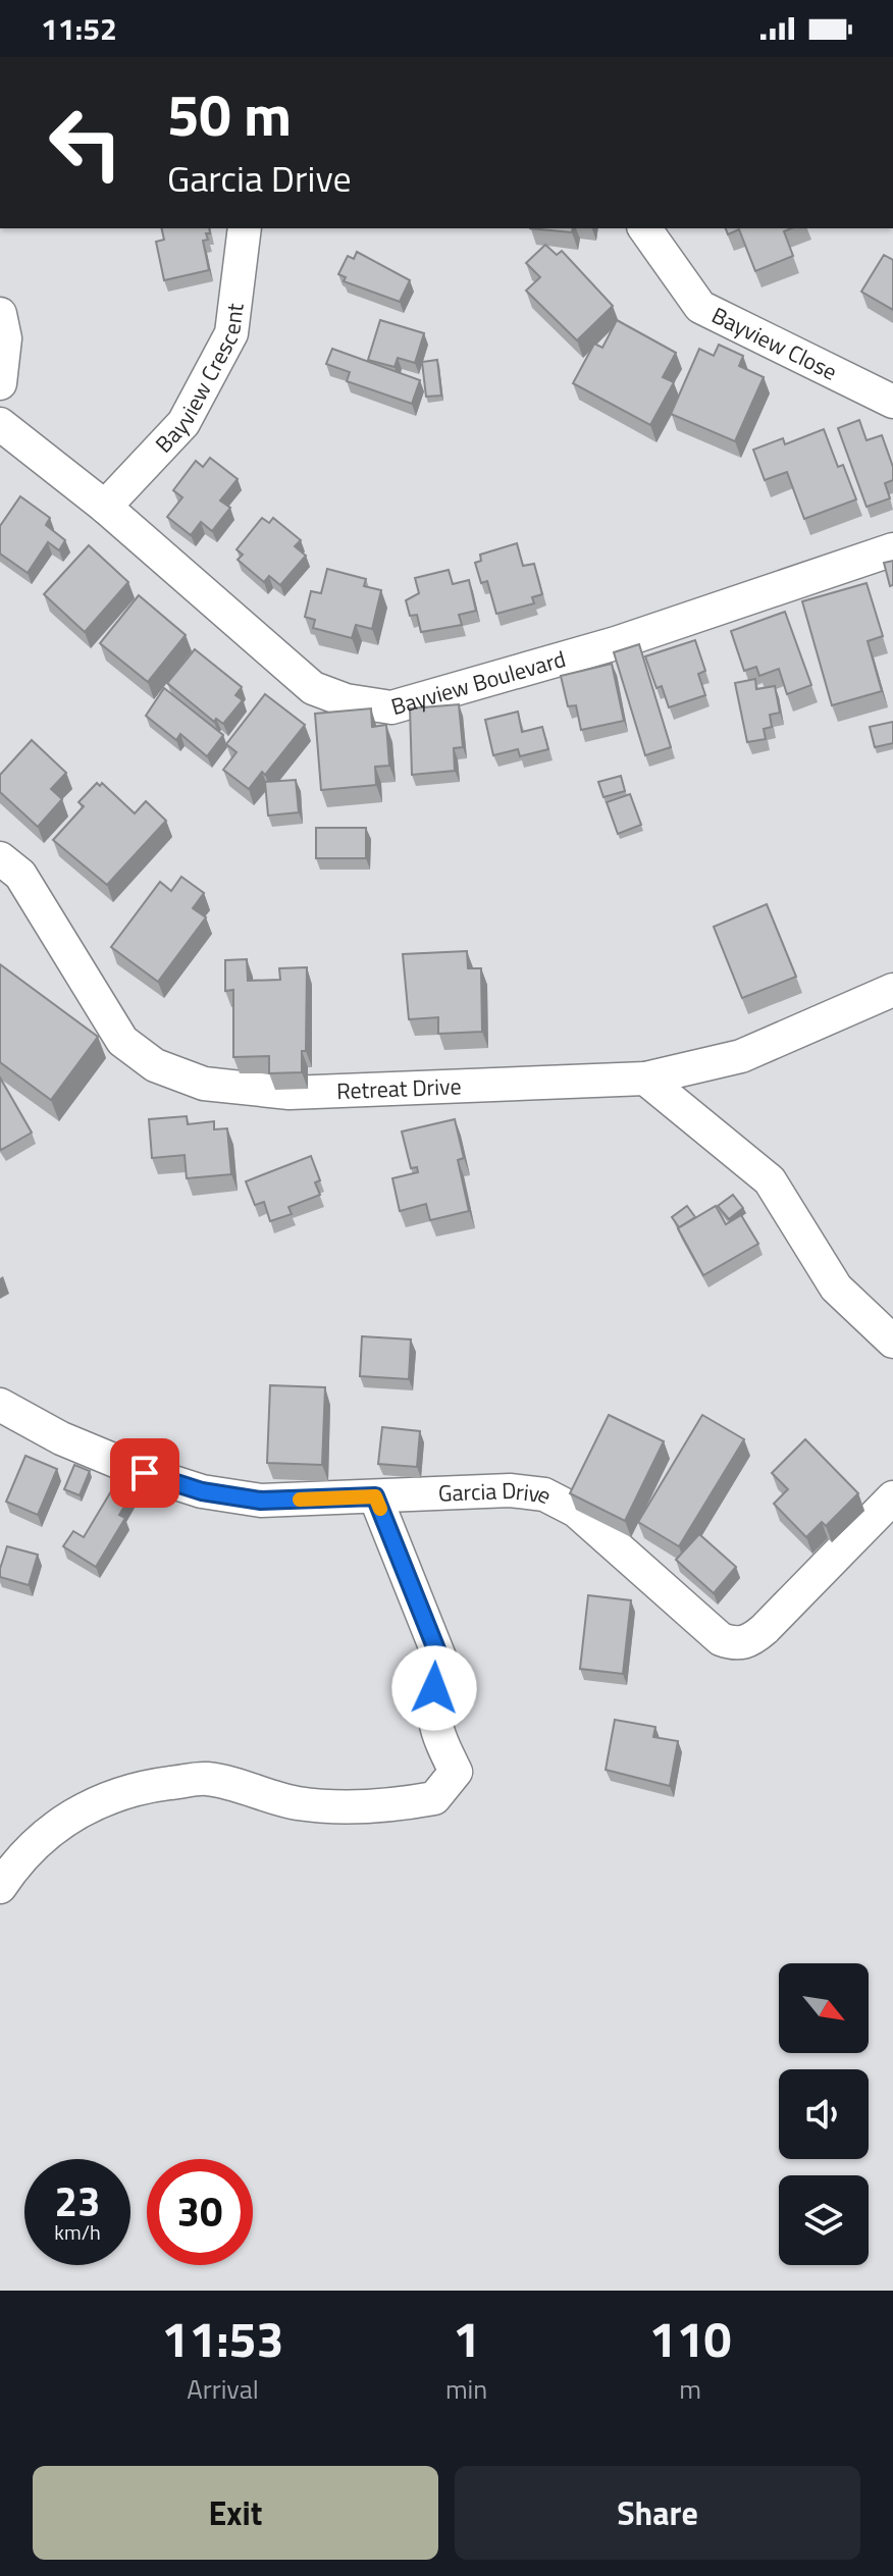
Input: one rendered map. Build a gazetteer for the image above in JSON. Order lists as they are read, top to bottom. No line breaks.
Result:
{"streets":{"street":["Bayview Close","Bayview Crescent","Bayview Boulevard","Retreat Drive","Garcia Drive"]},"crossings":[["Bayview Crescent","Bayview Boulevard"]],"north":"bottom right","page":{"status":"11:52","turn":["50 m","Garcia Drive"],"speed":"23 km/h","limit":"30","eta":["11:53","Arrival","1","min","110","m"],"buttons":["Exit","Share"]}}
